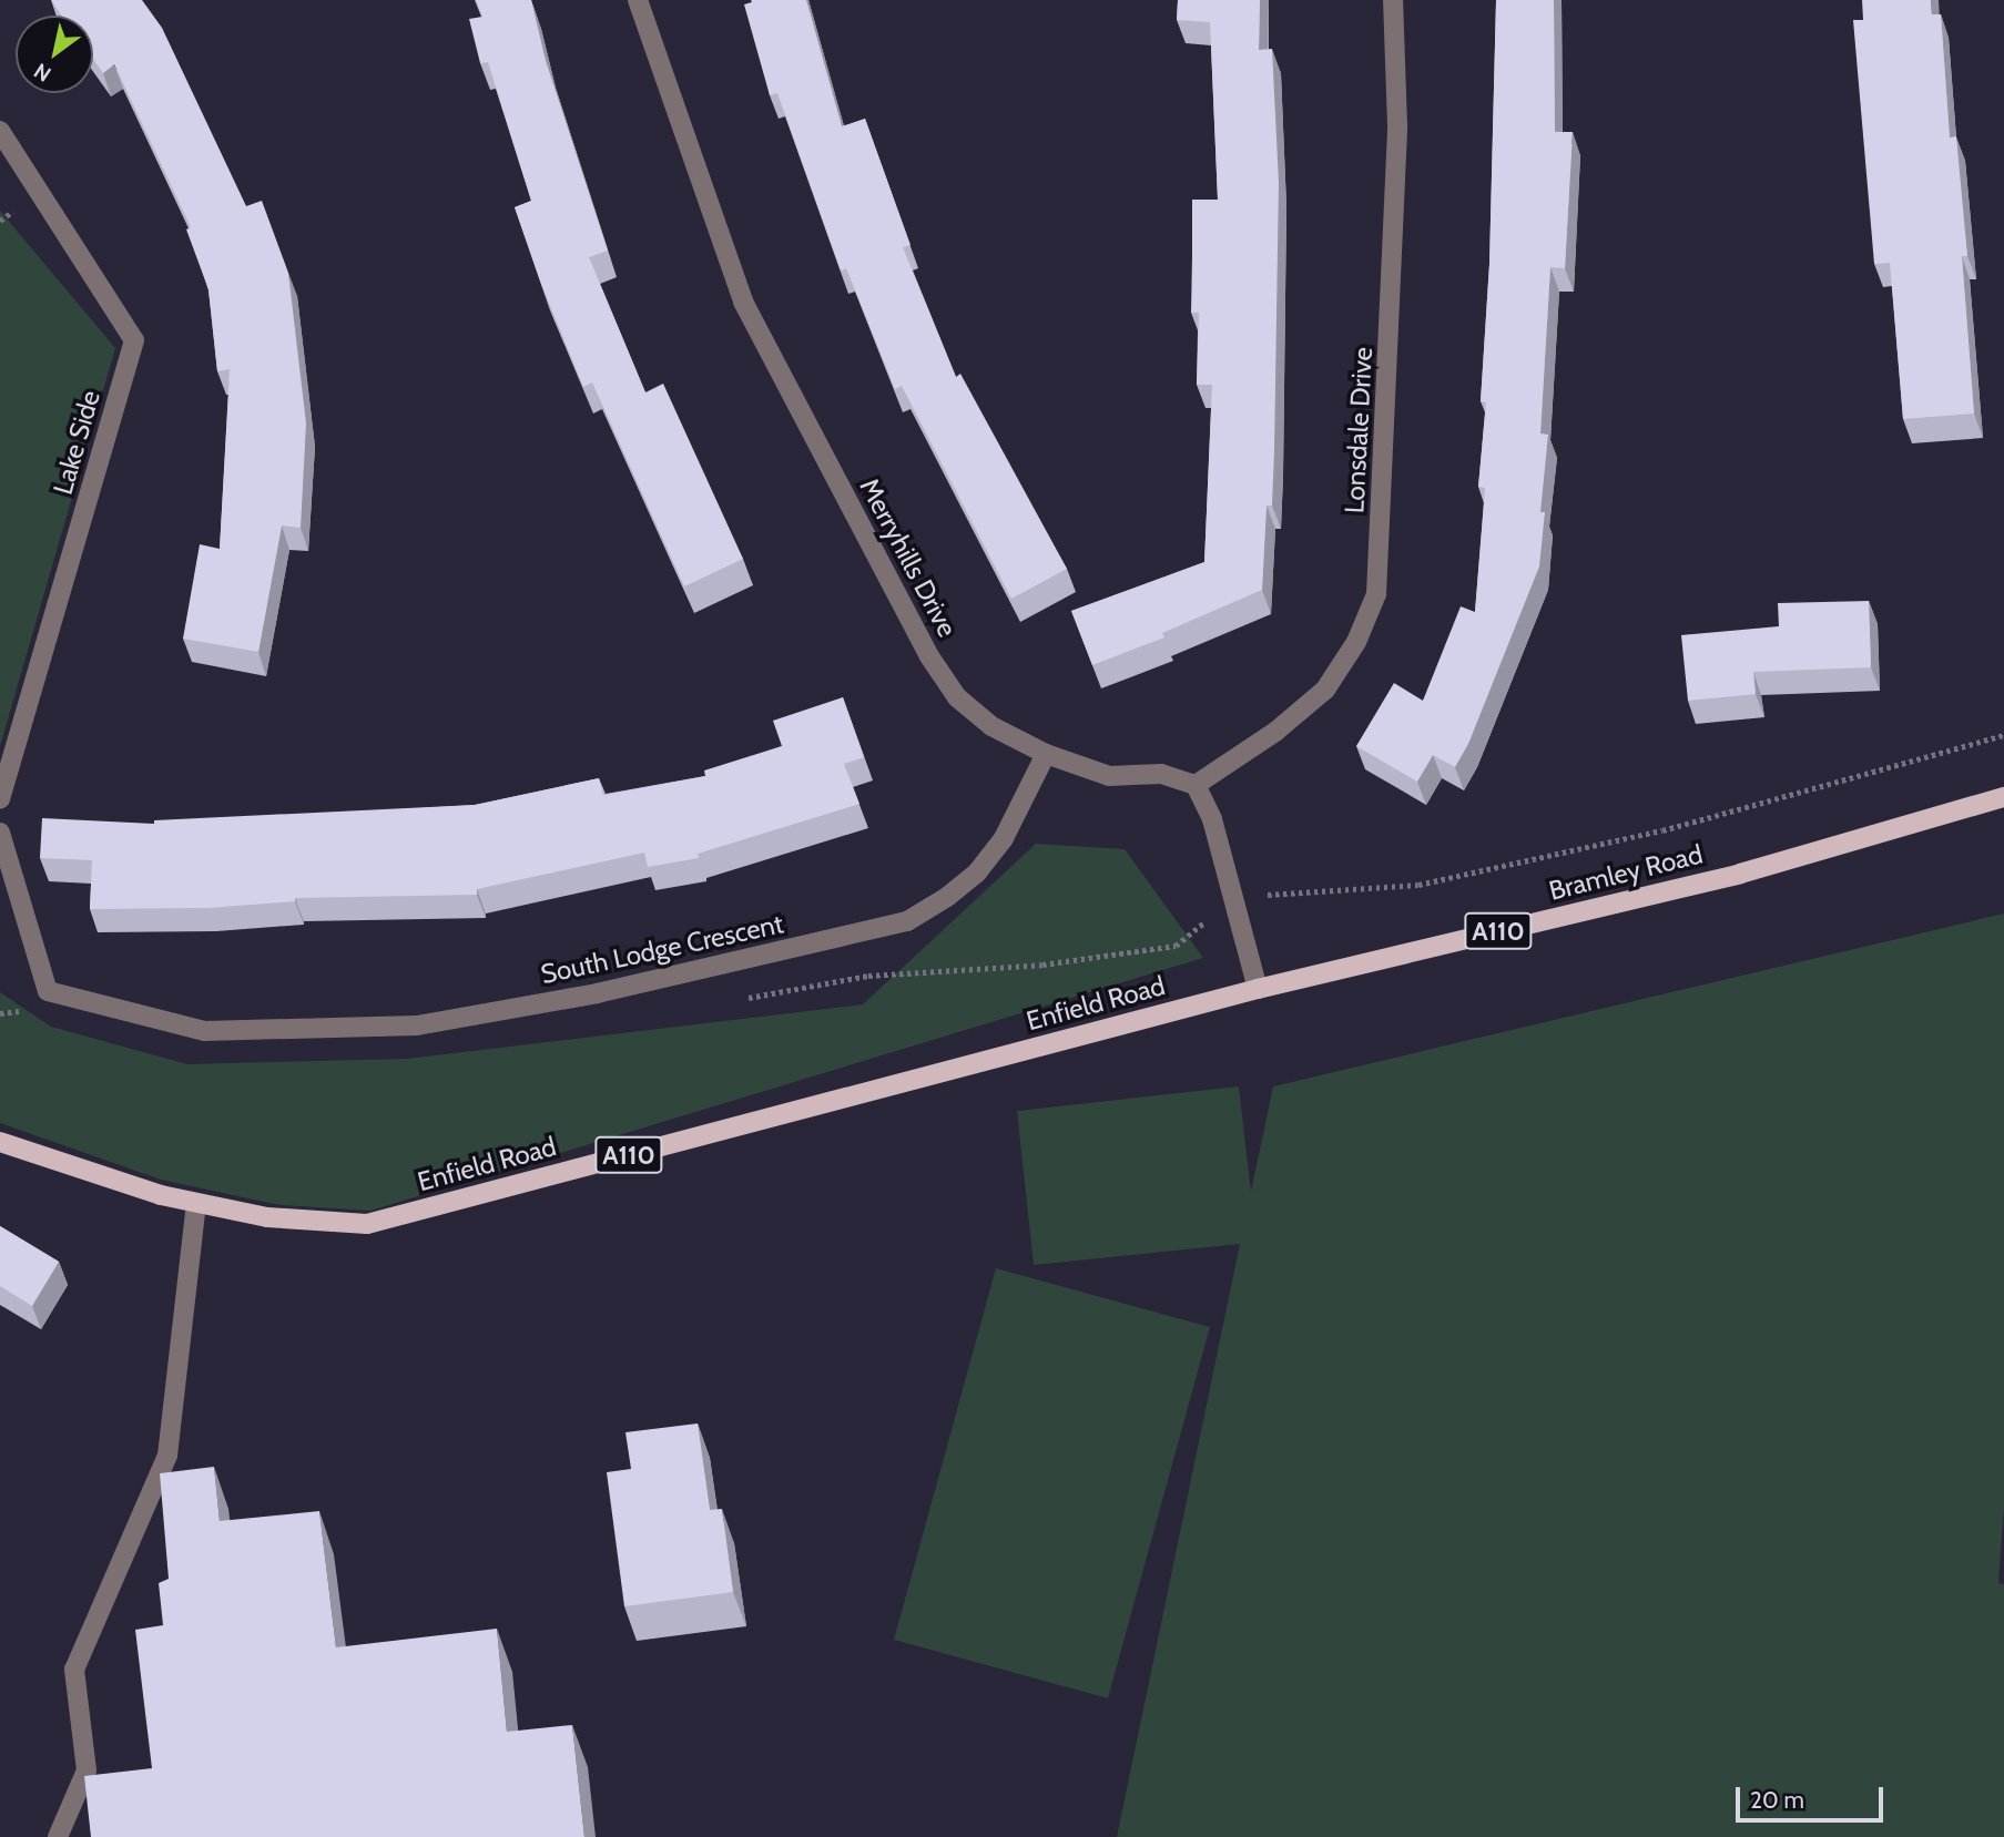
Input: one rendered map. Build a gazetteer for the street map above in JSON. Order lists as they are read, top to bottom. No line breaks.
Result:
{"streets":{"main road":["Bramley Road","A110","Enfield Road"],"street":["Lonsdale Drive","Lake Side","Merryhills Drive","South Lodge Crescent"]},"crossings":[["Lonsdale Drive","Merryhills Drive"],["Merryhills Drive","South Lodge Crescent"],["Bramley Road","Enfield Road"]],"scale_bar":"20 m","north":"bottom left"}
